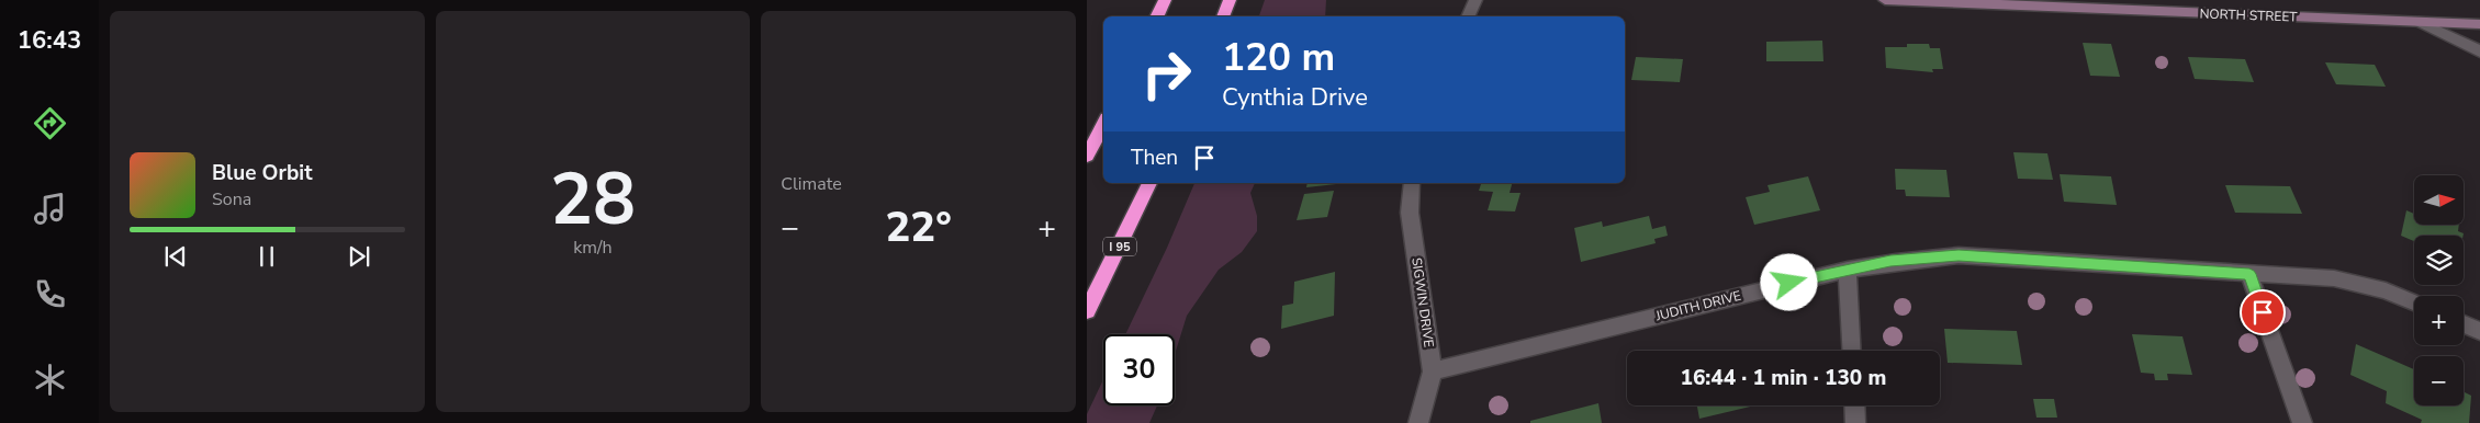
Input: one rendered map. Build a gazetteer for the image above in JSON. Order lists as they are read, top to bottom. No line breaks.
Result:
{"streets":{"highway":["I 95"],"main road":["NORTH STREET"],"street":["SIGWIN DRIVE","JUDITH DRIVE"]},"crossings":[["SIGWIN DRIVE","JUDITH DRIVE"]],"north":"right","page":{"tabs":"16:43","tile":[["28","km/h"],"Climate"],"turn":["120 m","Cynthia Drive"],"then":"Then","song":["Blue Orbit","Sona"],"map_buttons":["+","−"],"heat":["−","22°","+"],"limit":"30","trip":"16:44 · 1 min · 130 m"}}
